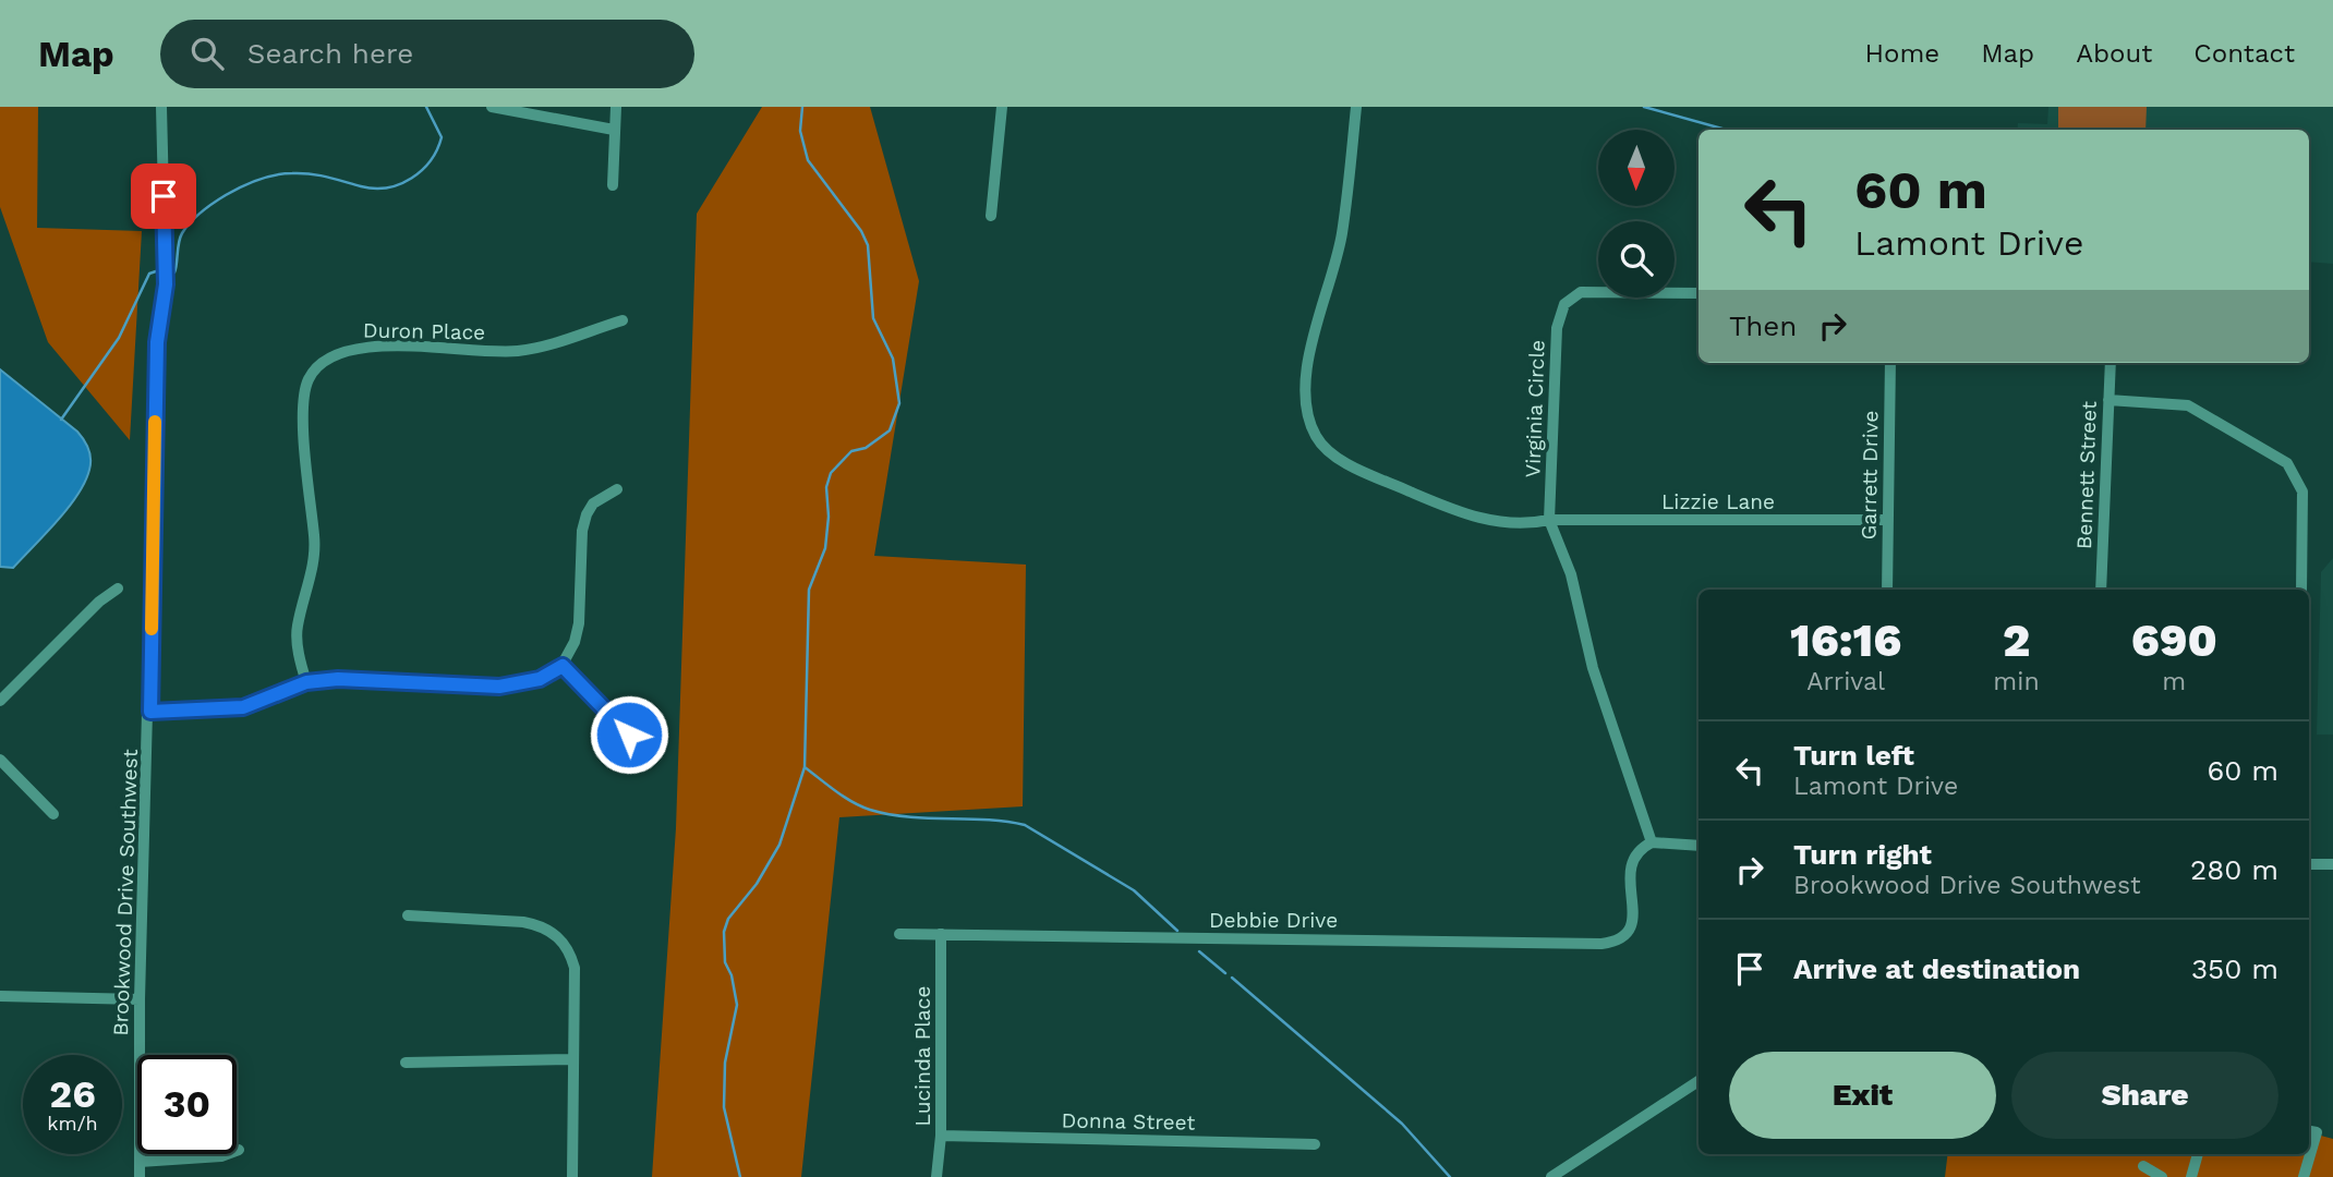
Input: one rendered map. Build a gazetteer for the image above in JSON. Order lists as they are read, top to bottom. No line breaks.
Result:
{"streets":{"street":["Duron Place","Virginia Circle","Garrett Drive","Bennett Street","Lizzie Lane","Brookwood Drive Southwest","Debbie Drive","Lucinda Place","Donna Street"]},"crossings":[["Virginia Circle","Lizzie Lane"],["Garrett Drive","Lizzie Lane"],["Debbie Drive","Lucinda Place"],["Lucinda Place","Donna Street"]],"north":"bottom","page":{"header":"Map","search":"Search here","nav":["Home","Map","About","Contact"],"turn":["60 m","Lamont Drive"],"then":"Then","eta":["16:16","Arrival","2","min","690","m"],"list":[{"name":"Turn left","note":"Lamont Drive","value":"60 m"},{"name":"Turn right","note":"Brookwood Drive Southwest","value":"280 m"},{"name":"Arrive at destination","value":"350 m"}],"buttons":["Exit","Share"],"speed":"26 km/h","limit":"30"}}
